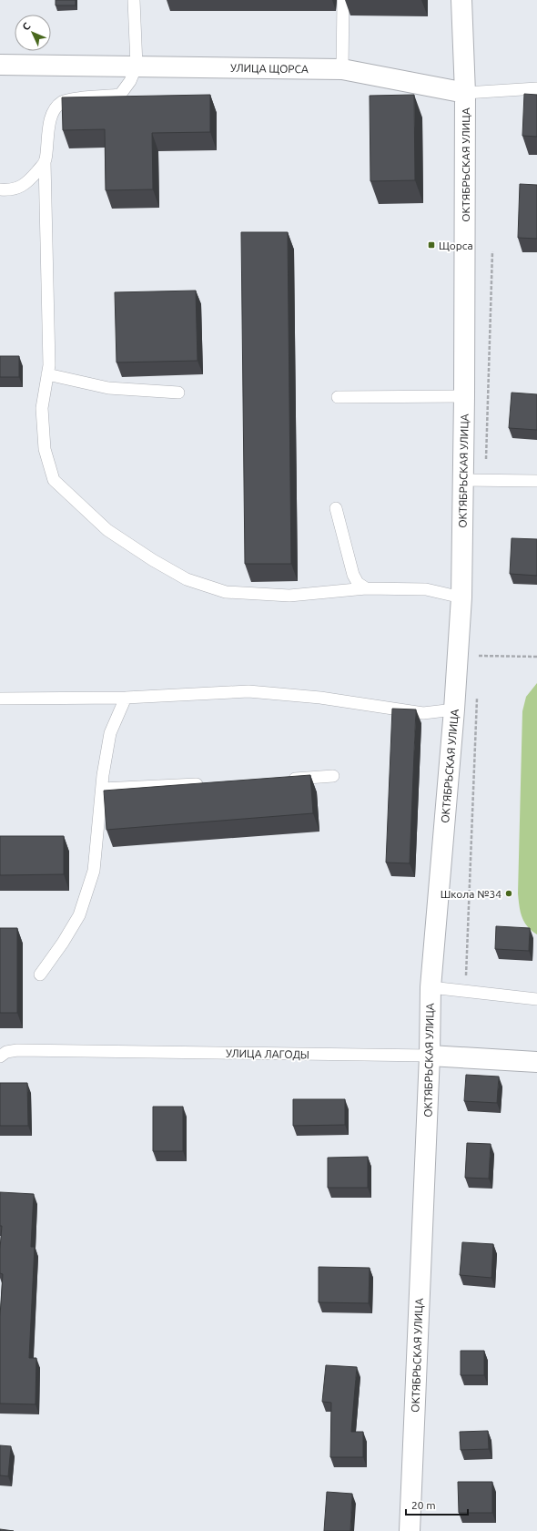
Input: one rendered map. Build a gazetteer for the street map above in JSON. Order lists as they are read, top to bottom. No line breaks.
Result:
{"streets":{"main road":["УЛИЦА ЩОРСА","ОКТЯБРЬСКАЯ УЛИЦА","УЛИЦА ЛАГОДЫ"]},"crossings":[["УЛИЦА ЩОРСА","ОКТЯБРЬСКАЯ УЛИЦА"],["ОКТЯБРЬСКАЯ УЛИЦА","УЛИЦА ЛАГОДЫ"]],"places":{"transit":["Щорса"],"other":["Школа №34"]},"scale_bar":"20 m","north":"top left"}
